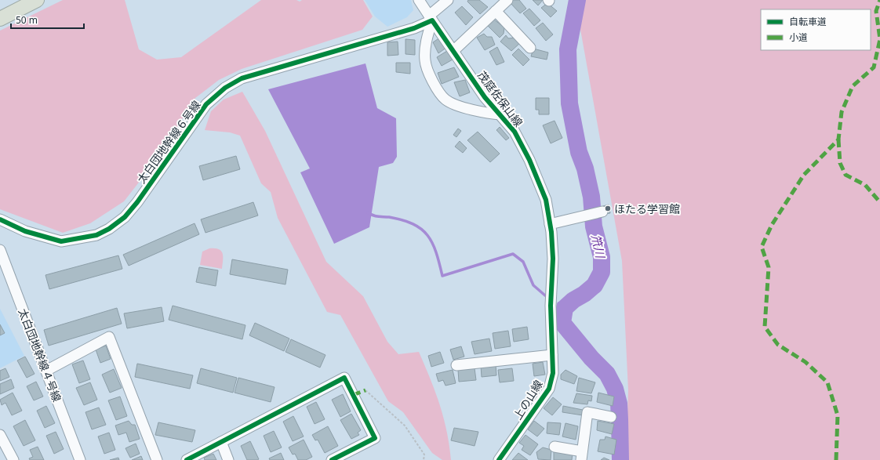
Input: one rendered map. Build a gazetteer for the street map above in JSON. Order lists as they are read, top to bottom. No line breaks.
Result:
{"streets":{"street":["茂庭佐保山線","太白団地幹線６号線","太白団地幹線４号線","上の山線"]},"crossings":[["茂庭佐保山線","太白団地幹線６号線"],["茂庭佐保山線","上の山線"]],"water":["笊川"],"places":["ほたる学習館"],"legend":["自転車道","小道"],"scale_bar":"50 m"}
